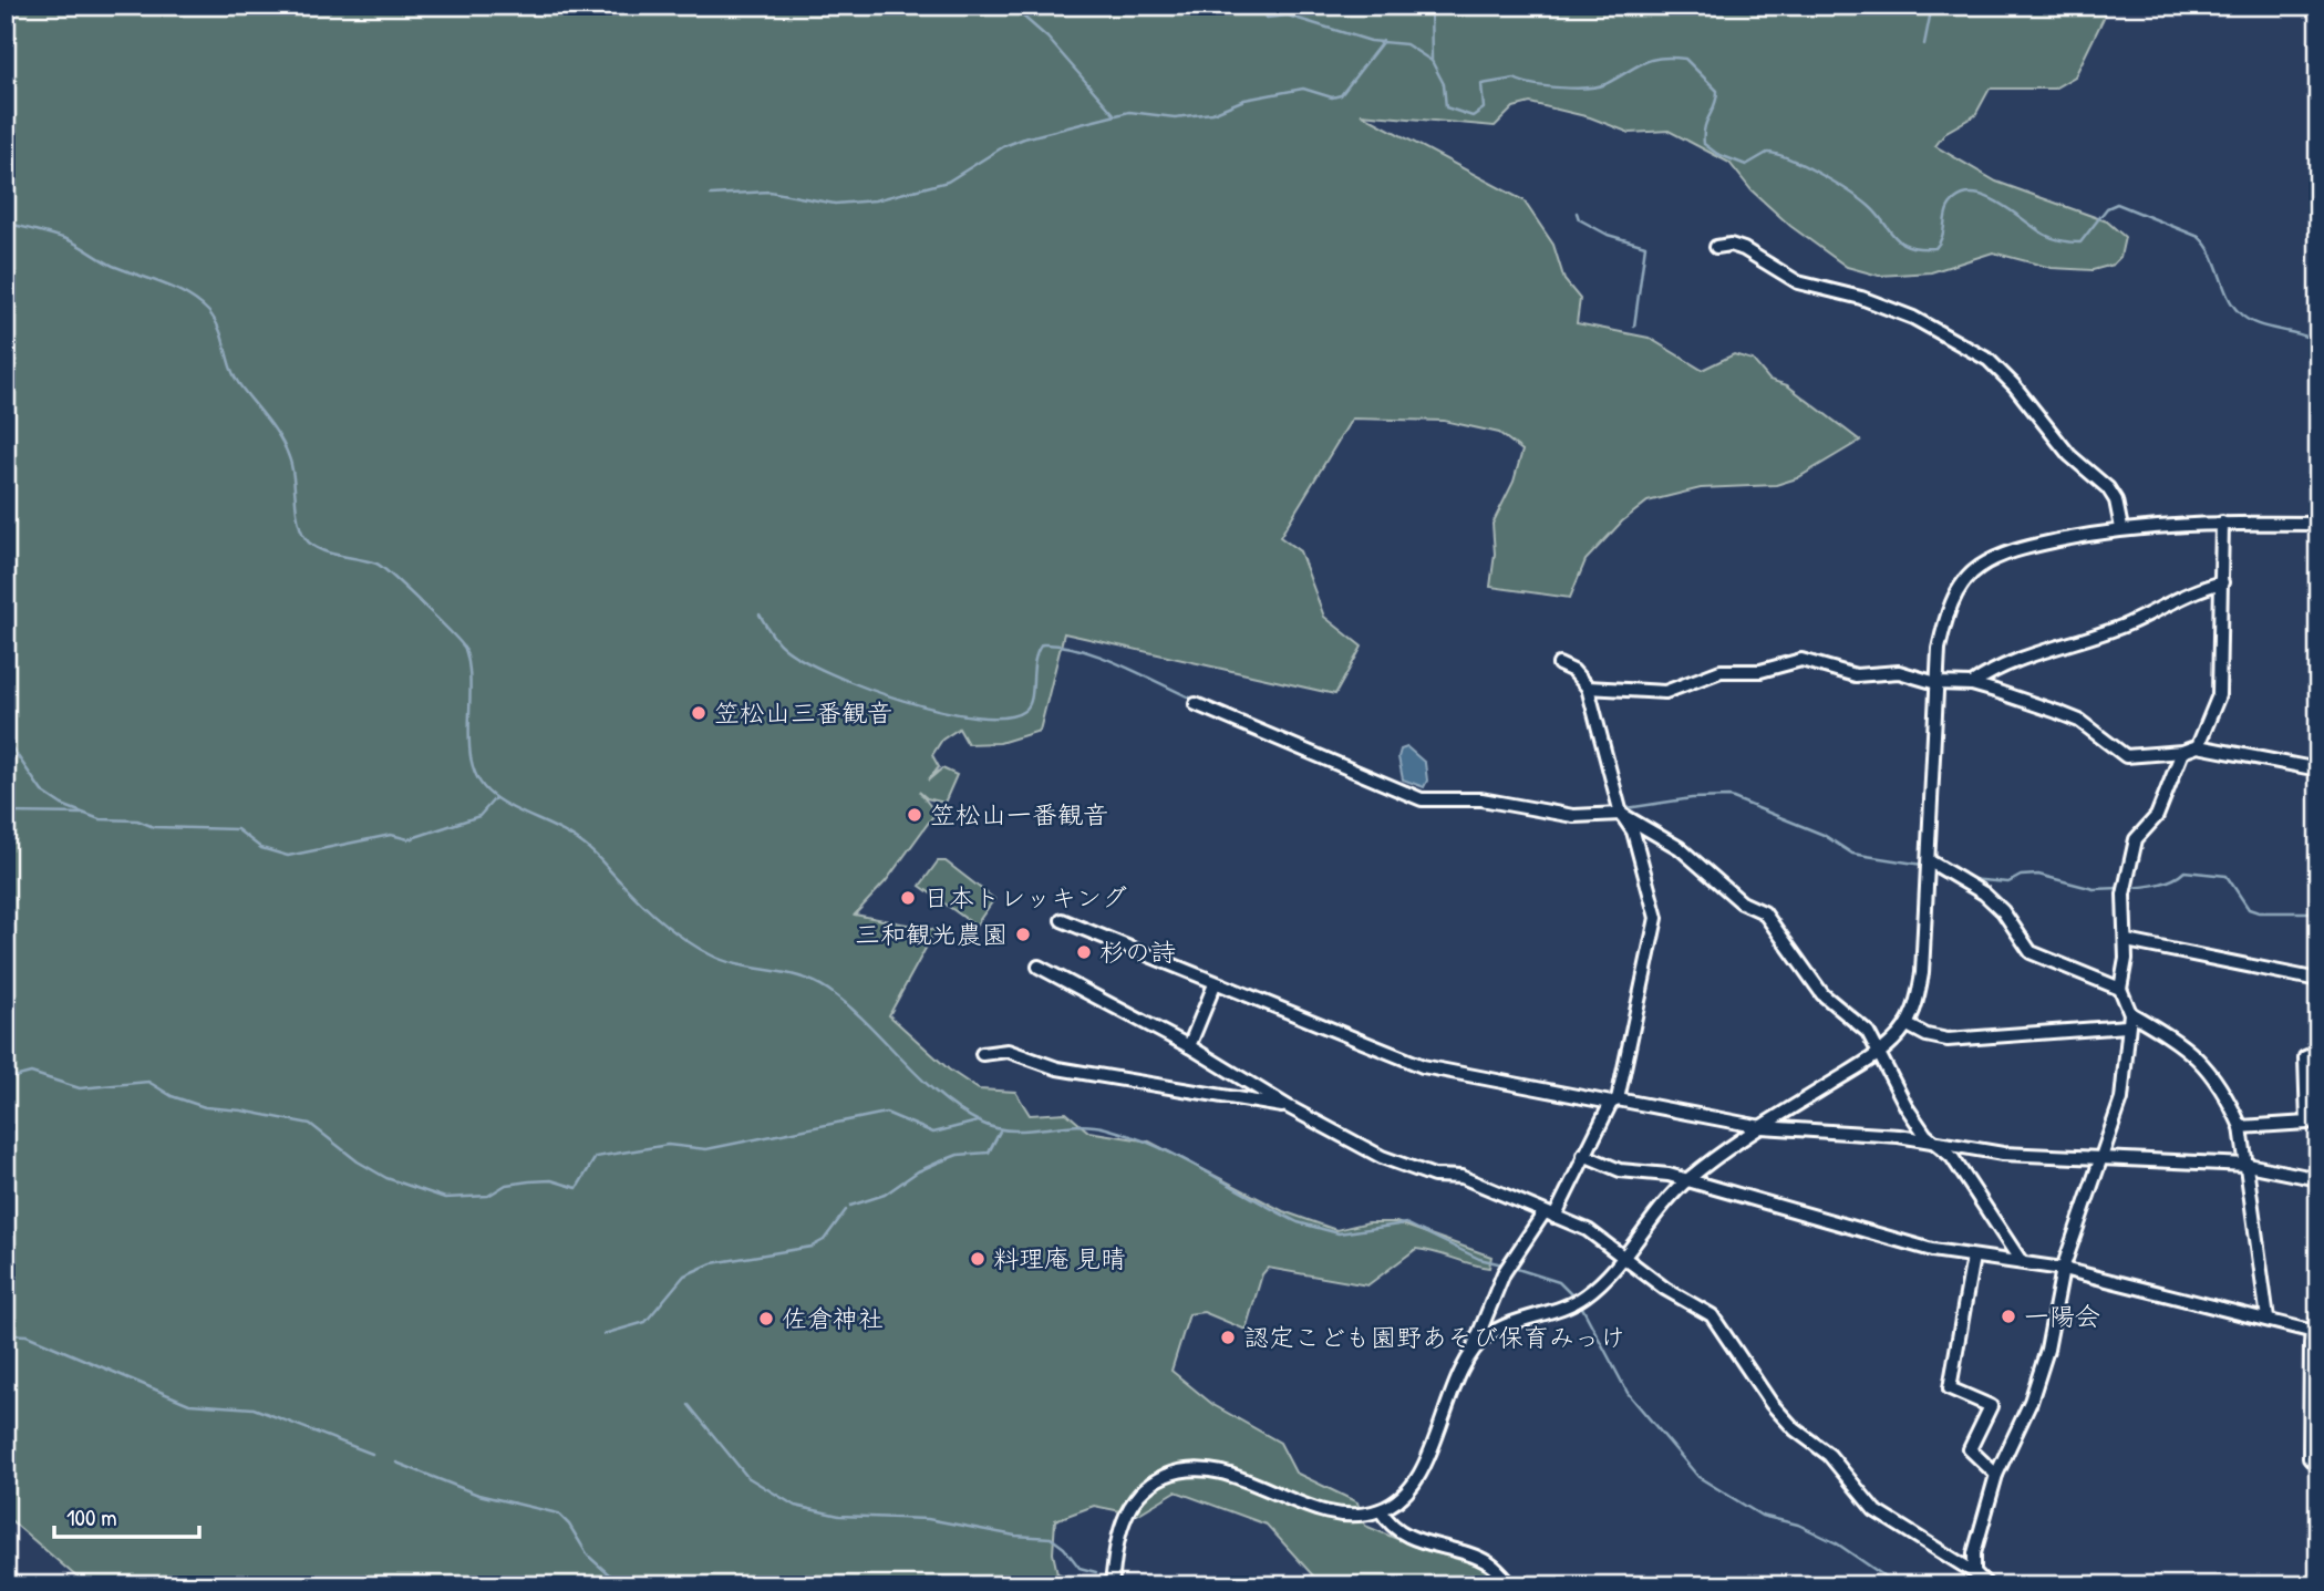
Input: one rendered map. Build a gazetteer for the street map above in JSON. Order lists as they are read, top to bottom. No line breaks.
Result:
{"places":["笠松山三番観音","笠松山一番観音","日本トレッキング","三和観光農園","杉の詩","料理庵 見晴","一陽会","佐倉神社","認定こども園野あそび保育みっけ"],"scale_bar":"100 m"}
